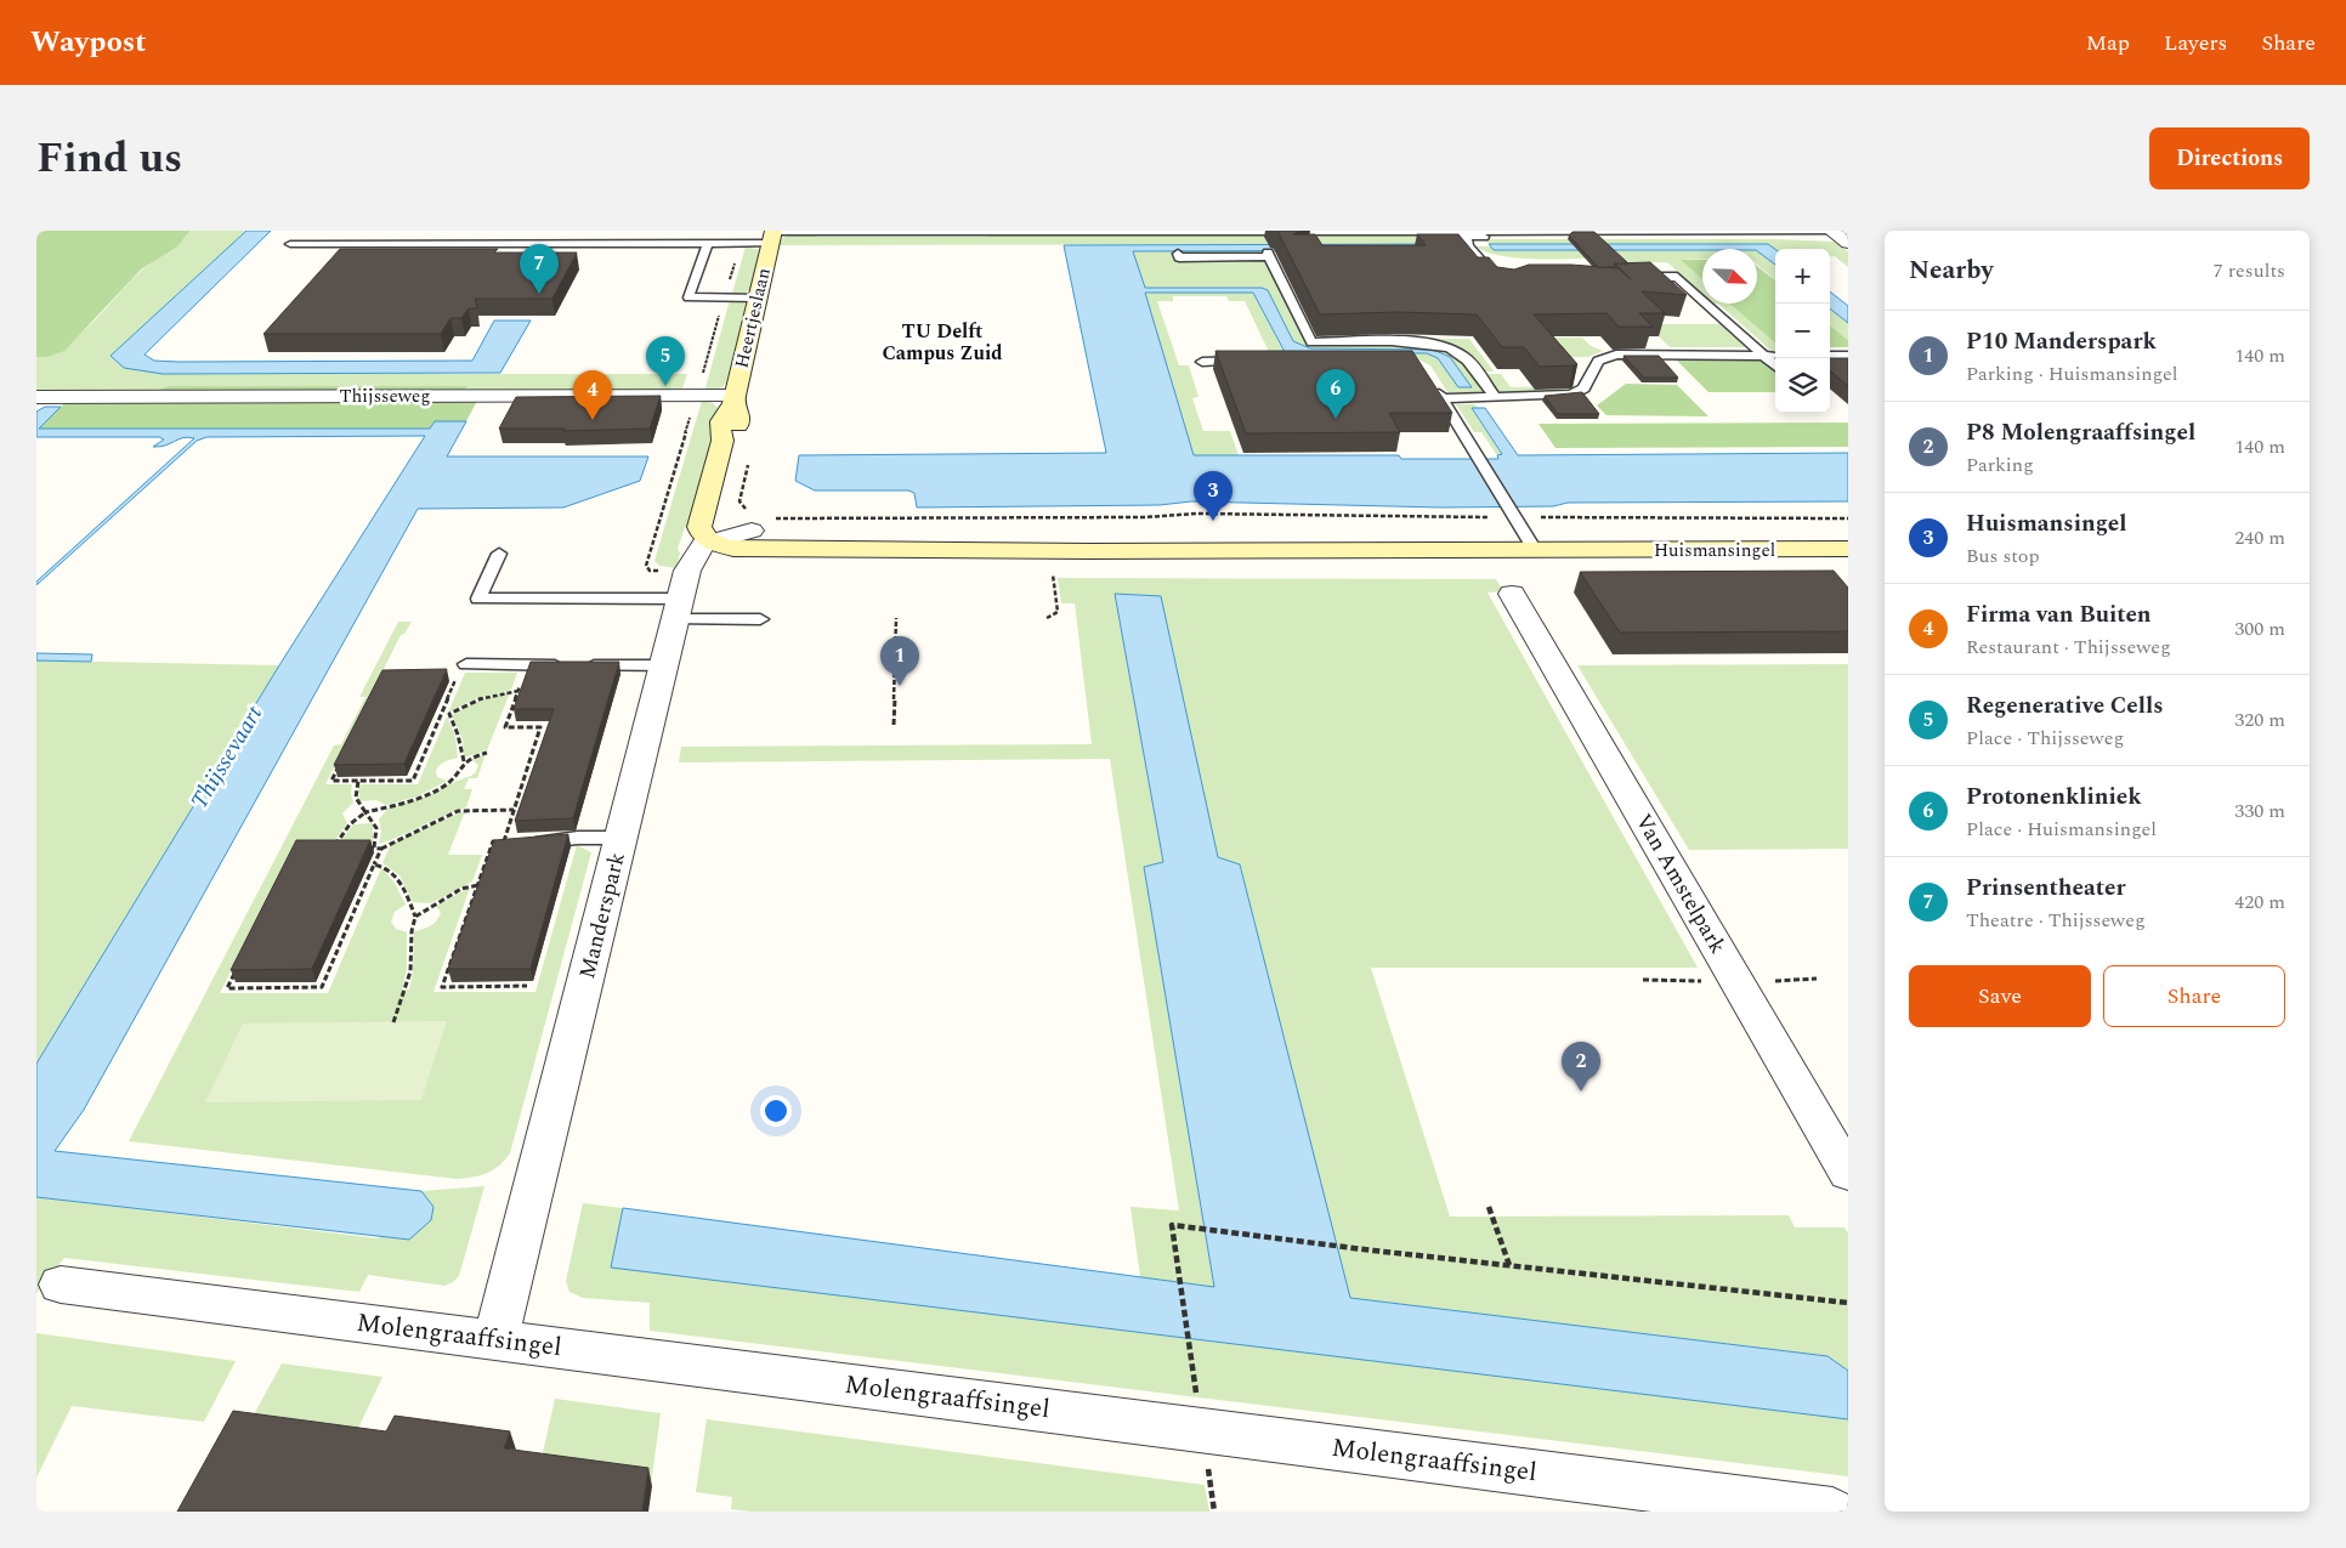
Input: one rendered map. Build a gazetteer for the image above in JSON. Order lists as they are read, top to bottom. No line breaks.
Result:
{"streets":{"street":["Heertjeslaan","Thijsseweg","Huismansingel","Van Amstelpark","Manderspark","Molengraaffsingel"]},"crossings":[["Heertjeslaan","Thijsseweg"],["Heertjeslaan","Huismansingel"],["Heertjeslaan","Manderspark"],["Huismansingel","Manderspark"],["Manderspark","Molengraaffsingel"]],"districts":["TU Delft Campus Zuid"],"water":["Thijssevaart"],"north":"bottom right","page":{"header":"Waypost","nav":["Map","Layers","Share"],"title":"Find us","buttons":["Directions",["Save","Share"]],"heading":["Nearby","7 results"],"pins":["7","5","6","4","3","1","2"],"map_buttons":["+","−"],"list":[{"mark":"1","name":"P10 Manderspark","note":"Parking · Huismansingel","value":"140 m"},{"mark":"2","name":"P8 Molengraaffsingel","note":"Parking","value":"140 m"},{"mark":"3","name":"Huismansingel","note":"Bus stop","value":"240 m"},{"mark":"4","name":"Firma van Buiten","note":"Restaurant · Thijsseweg","value":"300 m"},{"mark":"5","name":"Regenerative Cells","note":"Place · Thijsseweg","value":"320 m"},{"mark":"6","name":"Protonenkliniek","note":"Place · Huismansingel","value":"330 m"},{"mark":"7","name":"Prinsentheater","note":"Theatre · Thijsseweg","value":"420 m"}]}}
